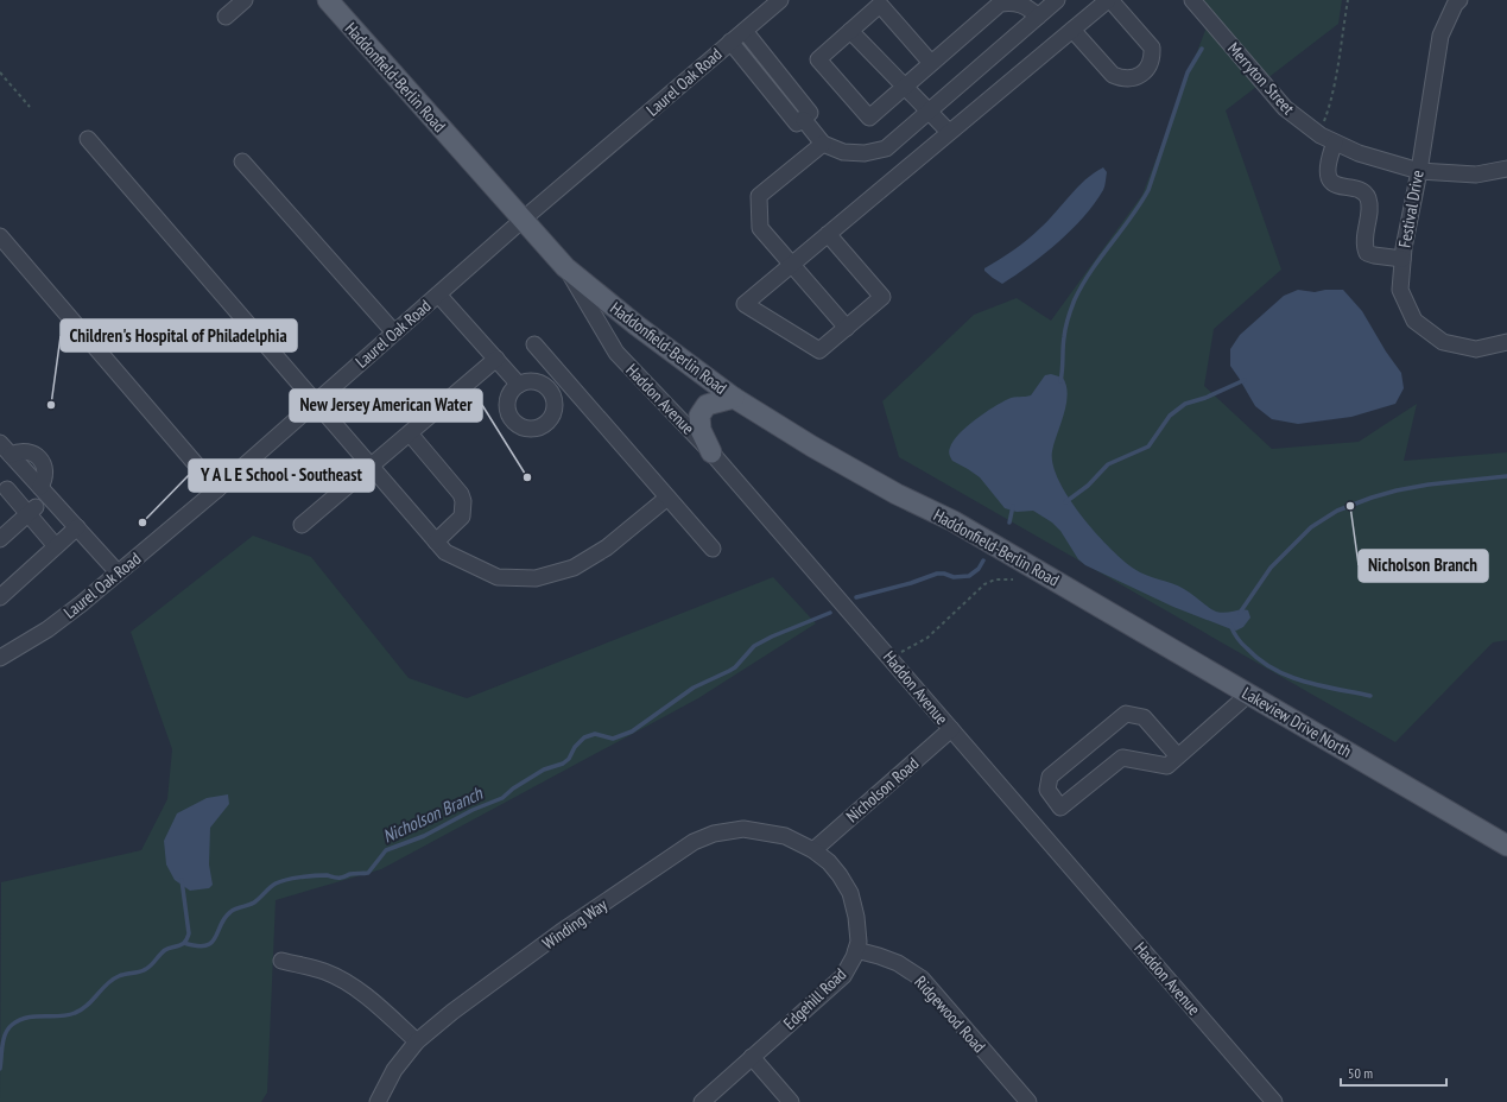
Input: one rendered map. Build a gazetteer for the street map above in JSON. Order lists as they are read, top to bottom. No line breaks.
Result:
{"streets":{"main road":["Haddonfield-Berlin Road","Lakeview Drive North"],"street":["Merryton Street","Laurel Oak Road","Festival Drive","Haddon Avenue","Nicholson Road","Winding Way","Edgehill Road","Ridgewood Road"]},"crossings":[["Haddonfield-Berlin Road","Laurel Oak Road"],["Haddonfield-Berlin Road","Haddon Avenue"],["Haddonfield-Berlin Road","Lakeview Drive North"],["Merryton Street","Festival Drive"],["Haddon Avenue","Nicholson Road"],["Nicholson Road","Winding Way"],["Nicholson Road","Edgehill Road"],["Winding Way","Edgehill Road"],["Edgehill Road","Ridgewood Road"]],"water":["Nicholson Branch"],"places":["Children's Hospital of Philadelphia","New Jersey American Water","Nicholson Branch","Y A L E School - Southeast"],"scale_bar":"50 m"}
